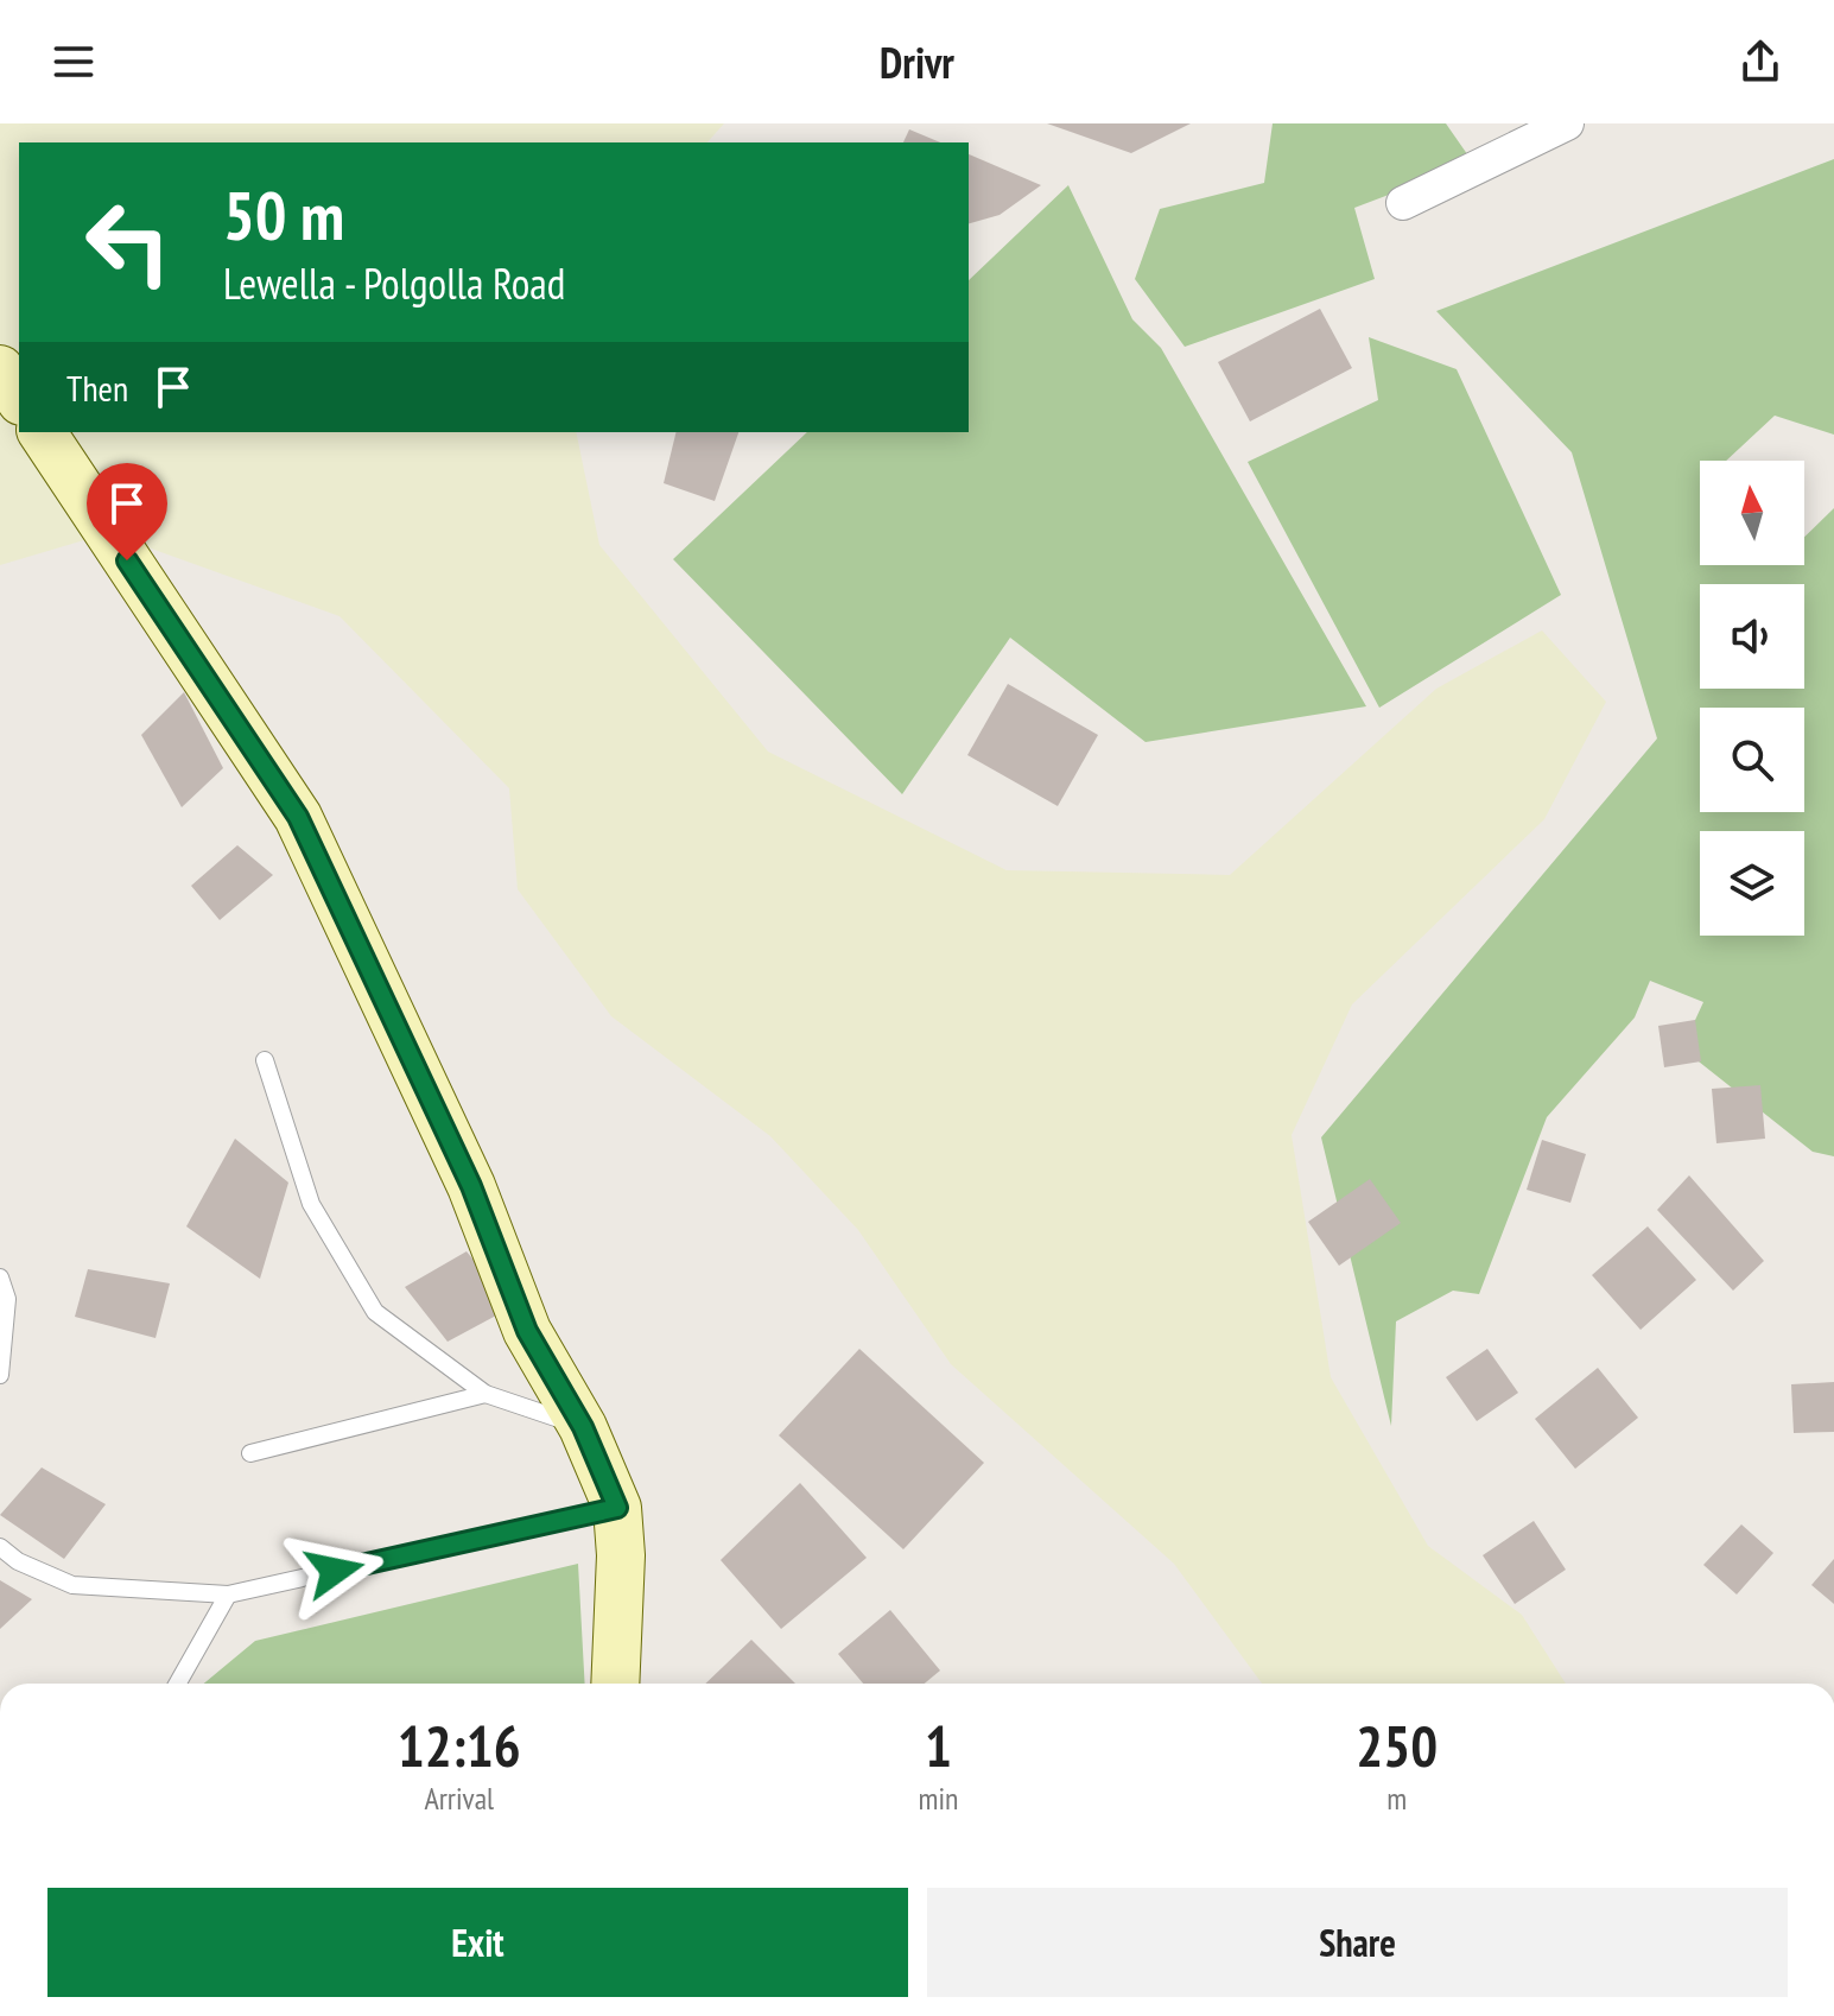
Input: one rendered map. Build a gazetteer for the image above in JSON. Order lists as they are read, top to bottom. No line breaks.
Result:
{"north":"top","page":{"header":"Drivr","turn":["50 m","Lewella - Polgolla Road"],"then":"Then","eta":["12:16","Arrival","1","min","250","m"],"buttons":["Exit","Share"]}}
